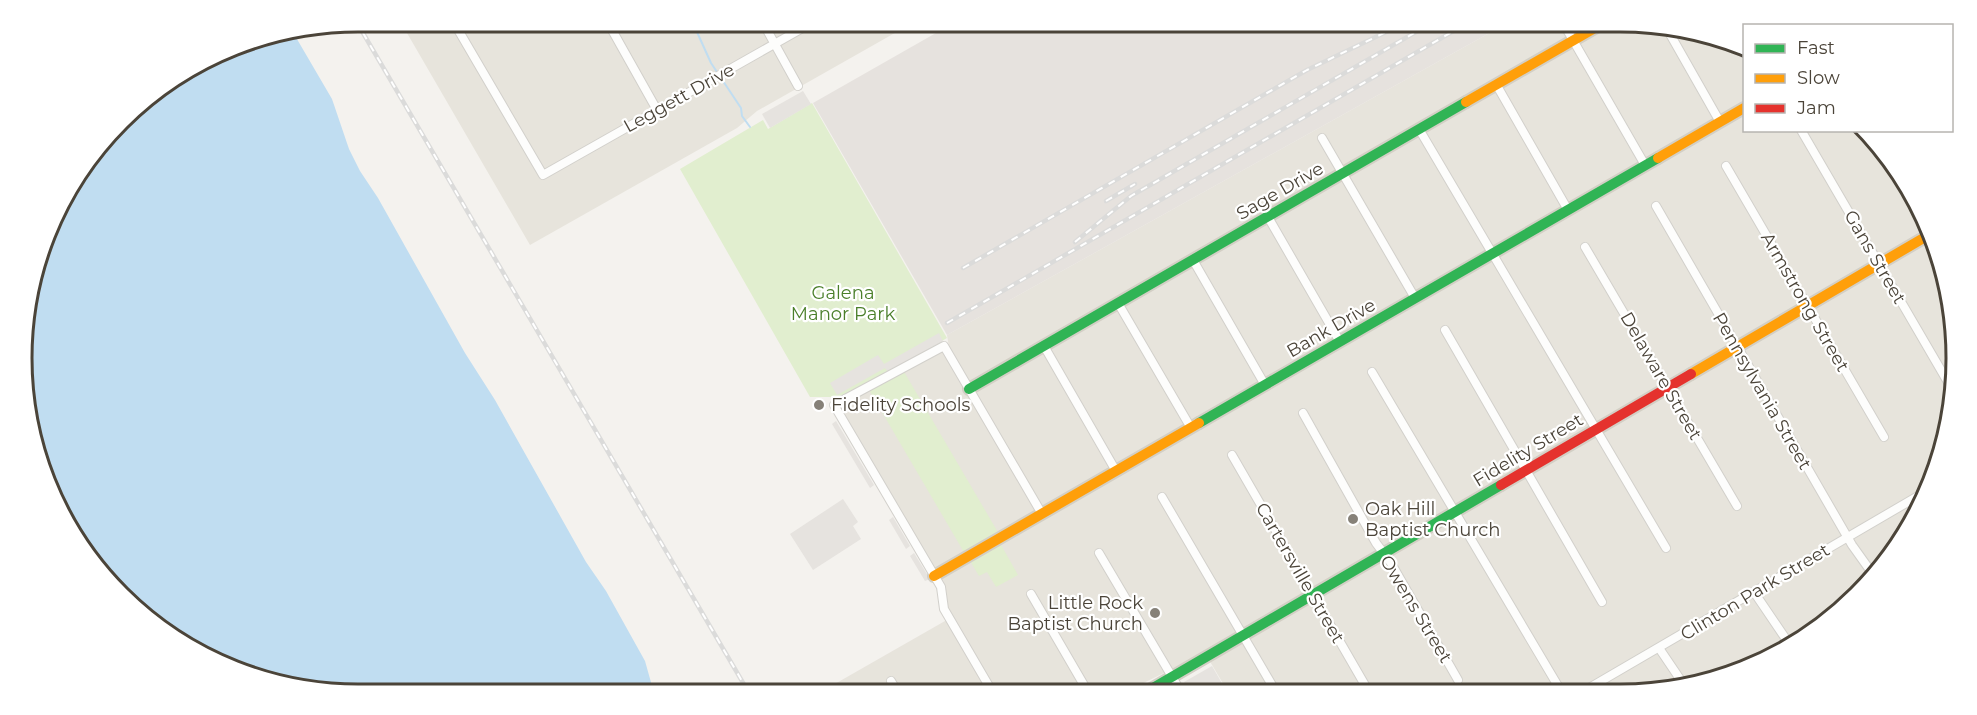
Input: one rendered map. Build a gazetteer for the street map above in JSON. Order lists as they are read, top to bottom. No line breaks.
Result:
{"streets":{"street":["Leggett Drive","Sage Drive","Gans Street","Armstrong Street","Bank Drive","Delaware Street","Pennsylvania Street","Fidelity Street","Cartersville Street","Clinton Park Street","Owens Street"]},"crossings":[["Gans Street","Fidelity Street"],["Armstrong Street","Fidelity Street"],["Delaware Street","Fidelity Street"],["Pennsylvania Street","Fidelity Street"],["Pennsylvania Street","Clinton Park Street"],["Fidelity Street","Cartersville Street"],["Fidelity Street","Owens Street"]],"parks":["Galena Manor Park"],"places":["Fidelity Schools","Oak Hill Baptist Church","Little Rock Baptist Church"],"legend":["Fast","Slow","Jam"]}
